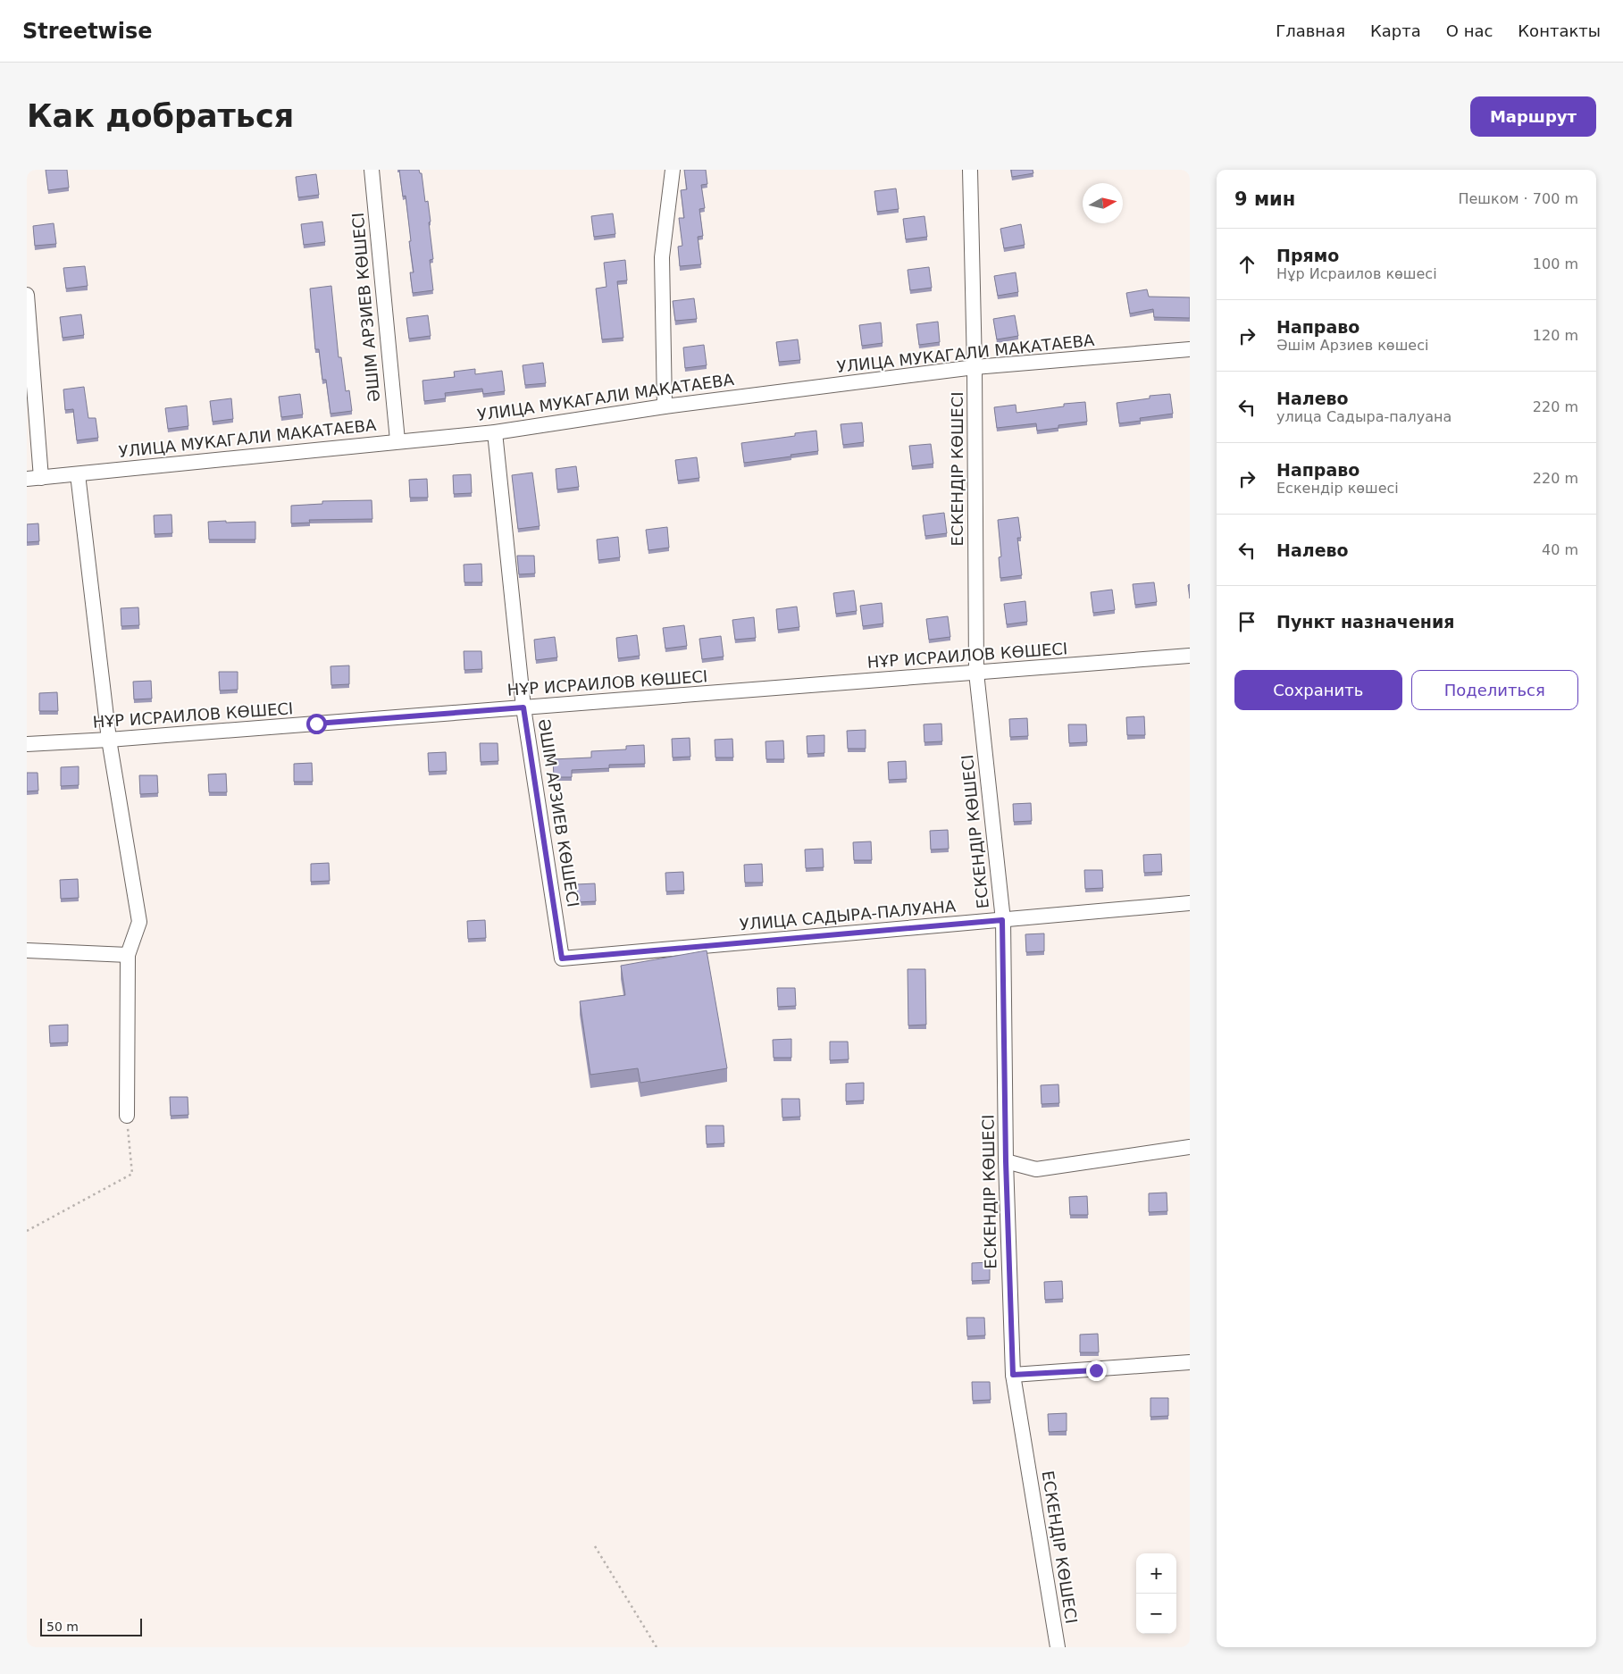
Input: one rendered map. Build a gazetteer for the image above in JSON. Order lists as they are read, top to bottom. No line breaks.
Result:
{"streets":{"street":["ӘШІМ АРЗИЕВ КӨШЕСІ","УЛИЦА МУКАГАЛИ МАКАТАЕВА","ЕСКЕНДІР КӨШЕСІ","НҰР ИСРАИЛОВ КӨШЕСІ","УЛИЦА САДЫРА-ПАЛУАНА"]},"crossings":[["ӘШІМ АРЗИЕВ КӨШЕСІ","УЛИЦА МУКАГАЛИ МАКАТАЕВА"],["ӘШІМ АРЗИЕВ КӨШЕСІ","НҰР ИСРАИЛОВ КӨШЕСІ"],["ӘШІМ АРЗИЕВ КӨШЕСІ","УЛИЦА САДЫРА-ПАЛУАНА"],["УЛИЦА МУКАГАЛИ МАКАТАЕВА","ЕСКЕНДІР КӨШЕСІ"],["ЕСКЕНДІР КӨШЕСІ","НҰР ИСРАИЛОВ КӨШЕСІ"],["ЕСКЕНДІР КӨШЕСІ","УЛИЦА САДЫРА-ПАЛУАНА"]],"scale_bar":"50 m","north":"right","page":{"header":"Streetwise","nav":["Главная","Карта","О нас","Контакты"],"buttons":["Маршрут",["Сохранить","Поделиться"]],"title":"Как добраться","heading":["9 мин","Пешком · 700 m"],"list":[["Прямо","Нұр Исраилов көшесі","100 m"],["Направо","Әшім Арзиев көшесі","120 m"],["Налево","улица Садыра-палуана","220 m"],["Направо","Ескендір көшесі","220 m"],["Налево","40 m"],"Пункт назначения"],"map_buttons":["+","−"],"scale":"50 m"}}
